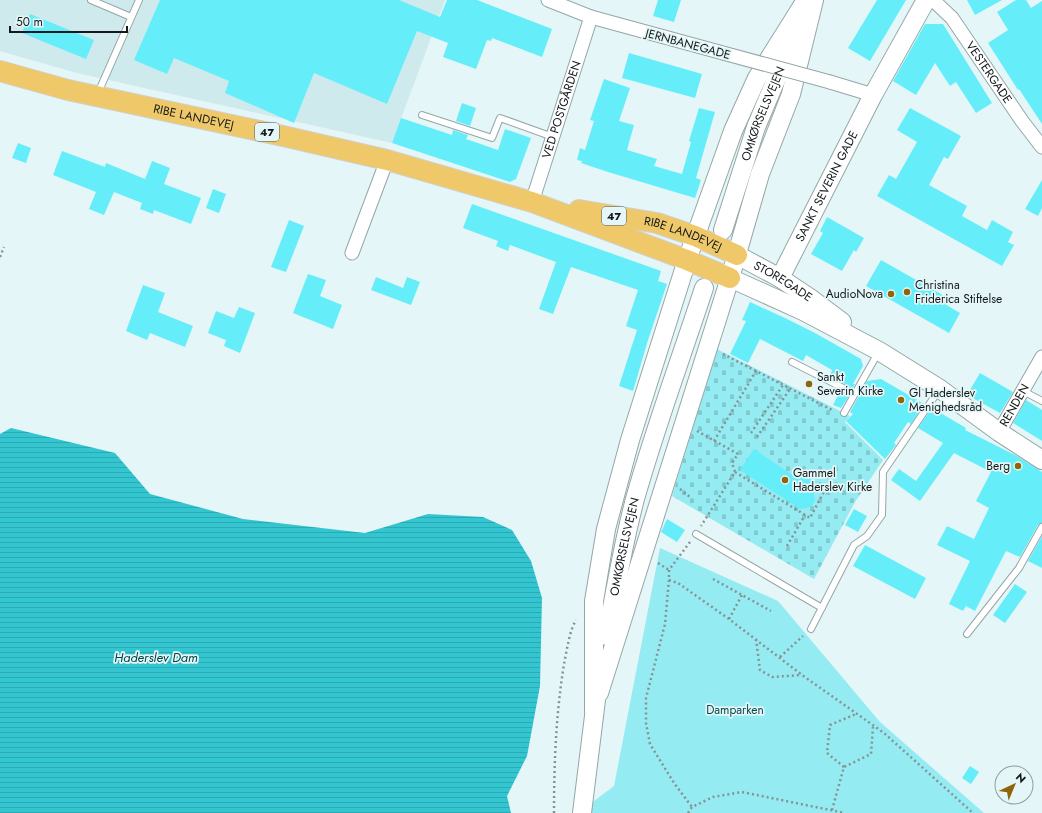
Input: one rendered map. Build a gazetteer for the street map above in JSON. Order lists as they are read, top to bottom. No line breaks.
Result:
{"streets":{"main road":["OMKØRSELSVEJEN","RIBE LANDEVEJ","47","SANKT SEVERIN GADE","STOREGADE"],"street":["JERNBANEGADE","VESTERGADE","VED POSTGÅRDEN","RENDEN"]},"crossings":[["JERNBANEGADE","VED POSTGÅRDEN"],["JERNBANEGADE","SANKT SEVERIN GADE"],["VED POSTGÅRDEN","RIBE LANDEVEJ"],["RIBE LANDEVEJ","STOREGADE"],["SANKT SEVERIN GADE","STOREGADE"],["STOREGADE","RENDEN"]],"water":["Haderslev Dam"],"parks":["Damparken"],"places":["Christina Friderica Stiftelse","AudioNova","Sankt Severin Kirke","Gl Haderslev Menighedsråd","Berg","Gammel Haderslev Kirke"],"scale_bar":"50 m","north":"top right"}
